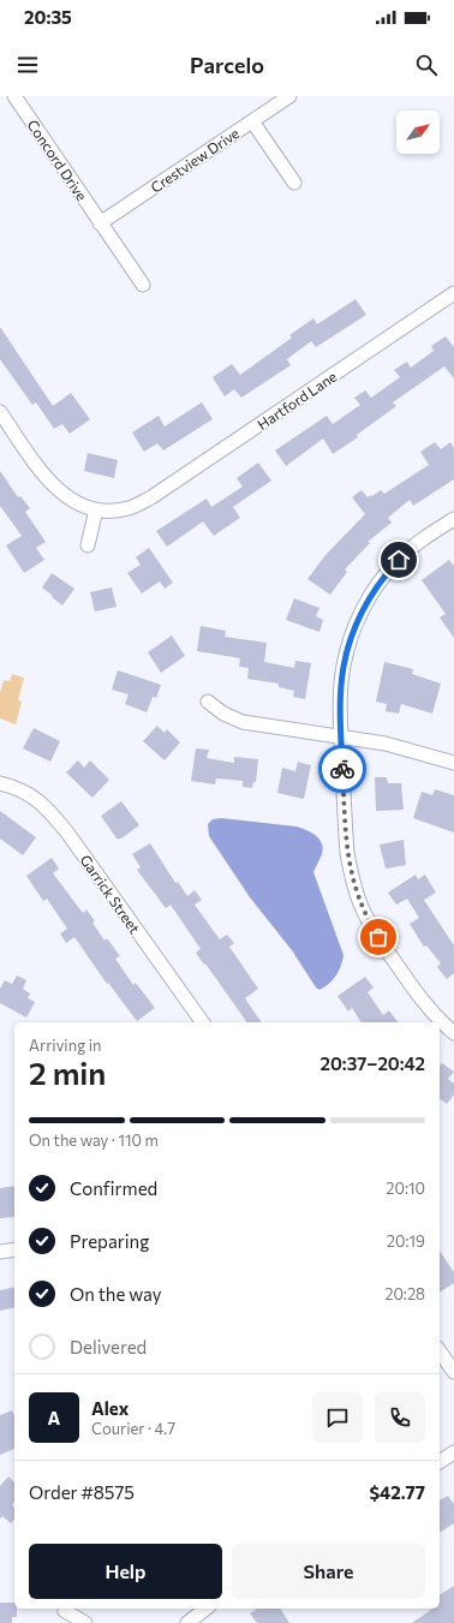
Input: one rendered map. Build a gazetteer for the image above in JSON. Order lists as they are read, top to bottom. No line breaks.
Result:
{"streets":{"street":["Concord Drive","Crestview Drive","Hartford Lane","Garrick Street"]},"crossings":[["Concord Drive","Crestview Drive"]],"north":"top right","page":{"status":"20:35","header":"Parcelo","heading":["2 min","Arriving in","20:37–20:42"],"panel":["Alex","Courier · 4.7","Order #8575","$42.77"],"bar":"On the way · 110 m","list":[["Confirmed","20:10"],["Preparing","20:19"],["On the way","20:28"],"Delivered"],"round":"A","buttons":["Help","Share"]}}
